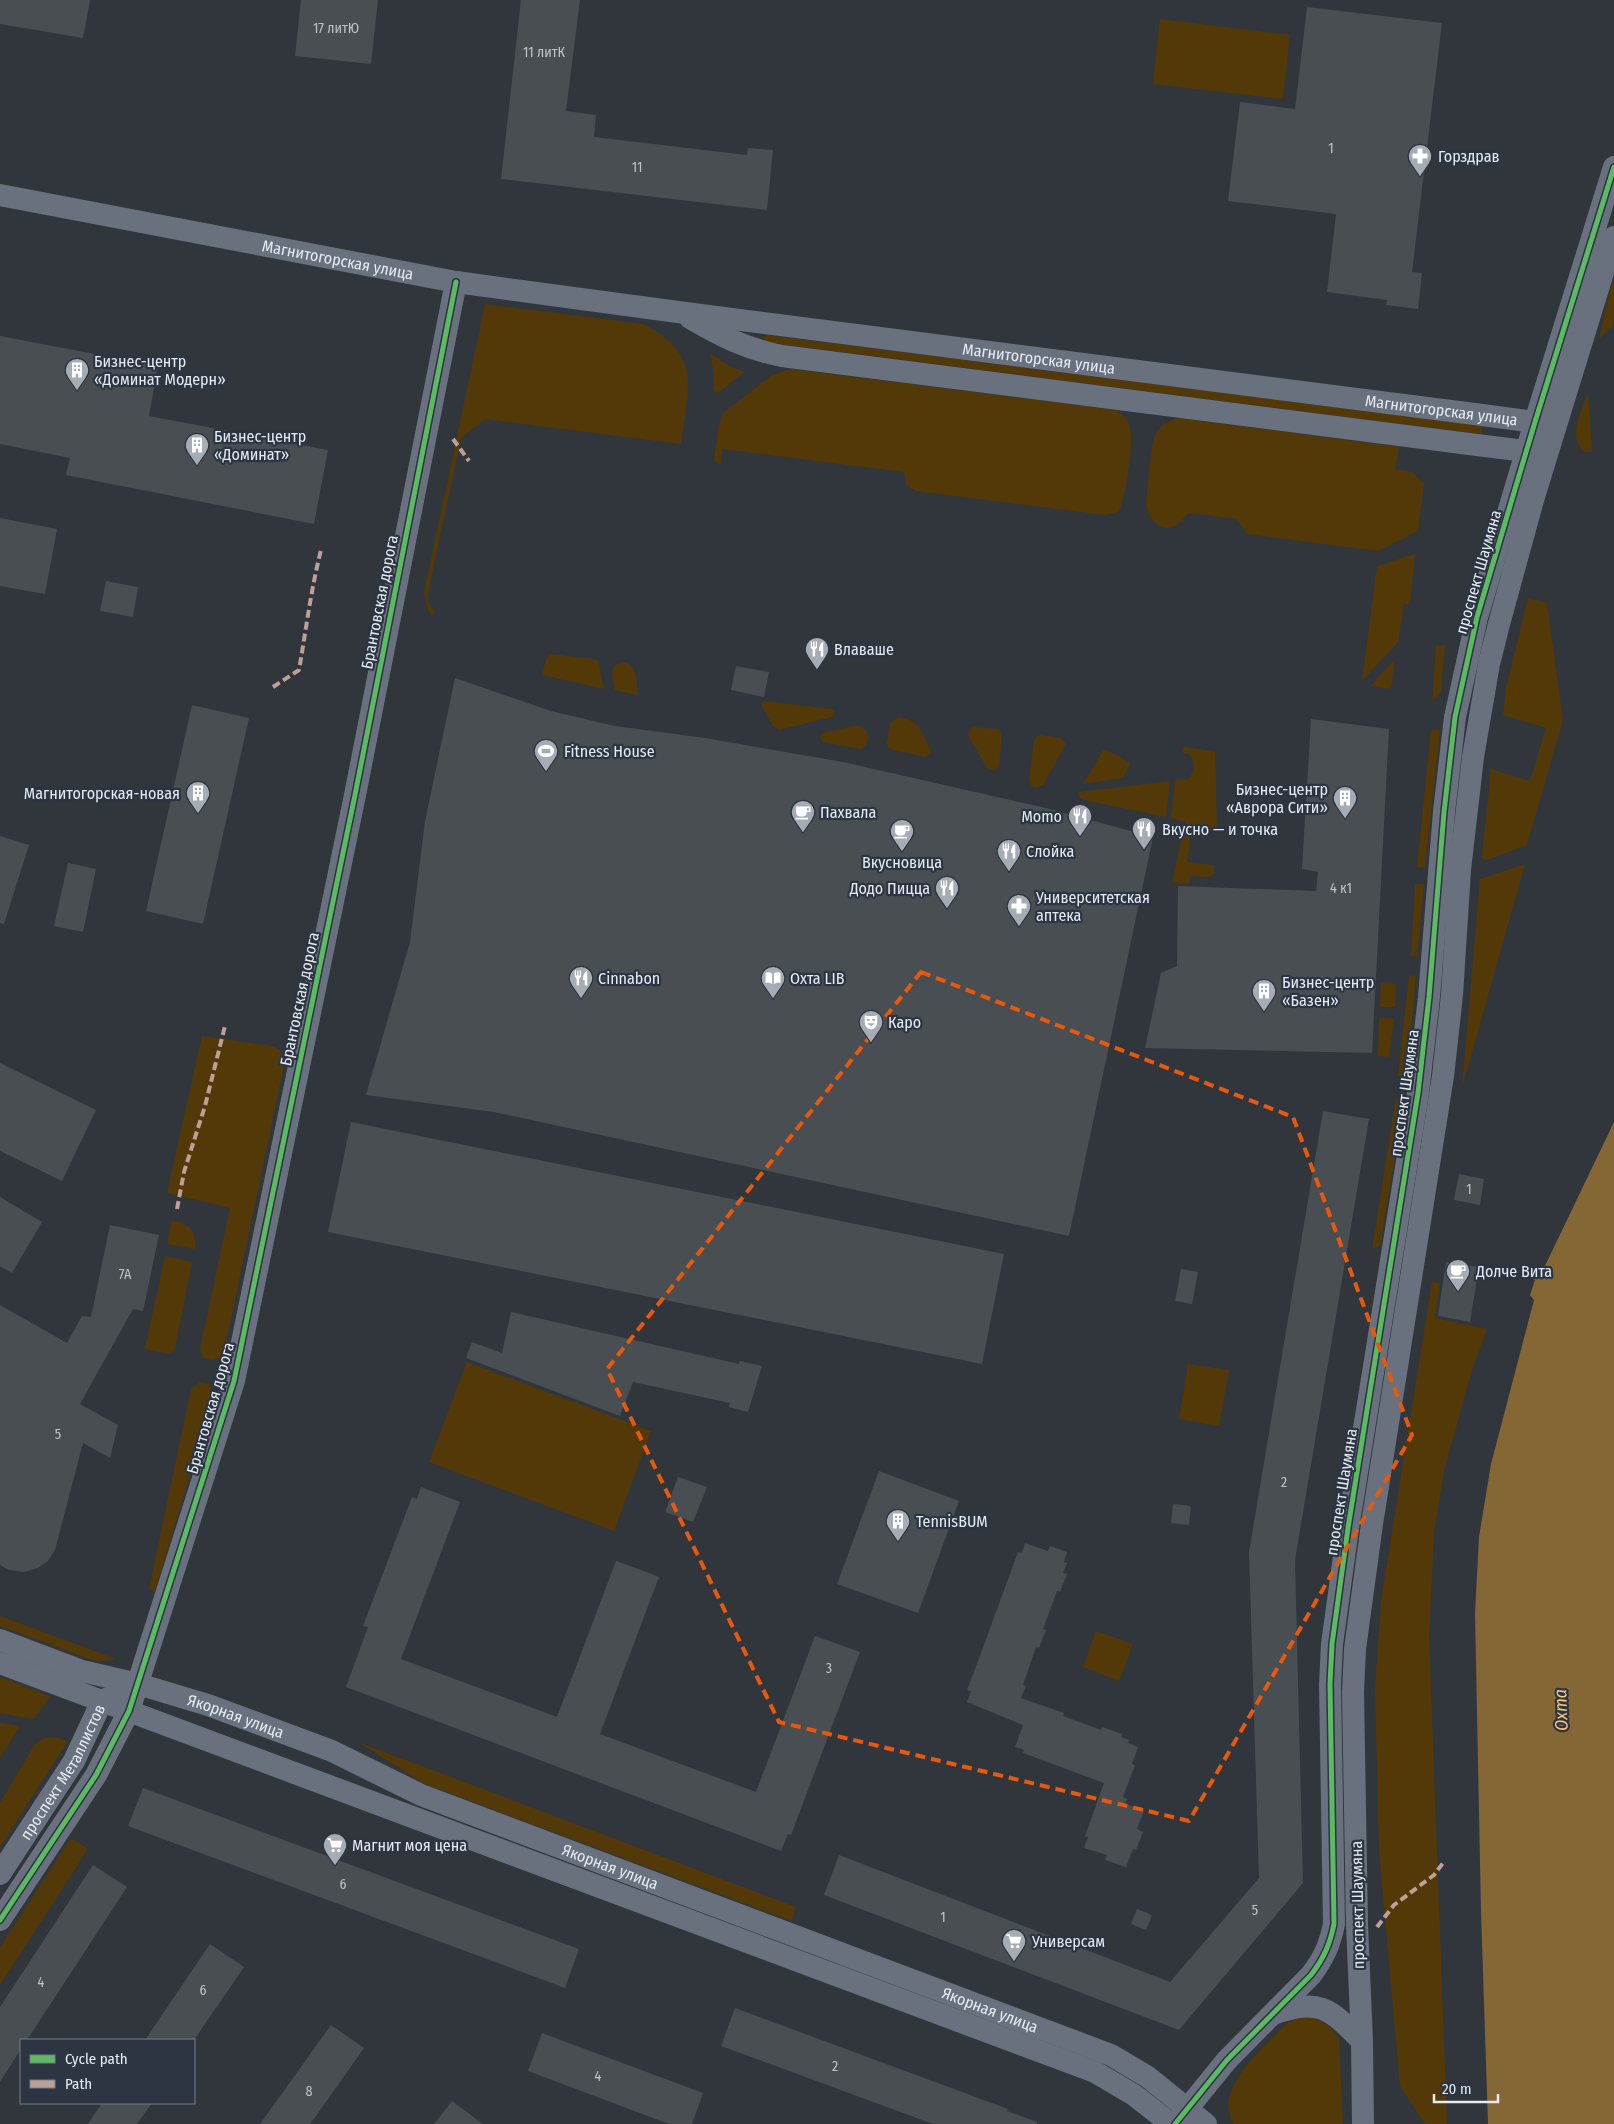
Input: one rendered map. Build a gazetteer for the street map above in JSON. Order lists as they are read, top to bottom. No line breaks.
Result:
{"streets":{"street":["Магнитогорская улица","проспект Шаумяна","Брантовская дорога","Якорная улица","проспект Металлистов"]},"crossings":[["Магнитогорская улица","проспект Шаумяна"],["Магнитогорская улица","Брантовская дорога"],["проспект Шаумяна","Якорная улица"],["Брантовская дорога","Якорная улица"],["Брантовская дорога","проспект Металлистов"],["Якорная улица","проспект Металлистов"]],"water":["Охта"],"places":{"pharmacy":["Горздрав","Университетская аптека"],"building":["Бизнес-центр «Доминат Модерн»","Бизнес-центр «Доминат»","Магнитогорская-новая","Бизнес-центр «Аврора Сити»","Бизнес-центр «Базен»","TennisBUM"],"restaurant":["Влаваше","Momo","Вкусно — и точка","Слойка","Додо Пицца","Cinnabon"],"sports":["Fitness House"],"cafe":["Пахвала","Вкусновица","Долче Вита"],"library":["Охта LIB"],"theatre":["Каро"],"supermarket":["Магнит моя цена","Универсам"]},"house_numbers":["17 литЮ","11 литК","1","11","4 к1","1","7А","5","2","3","6","5","1","4","6","2","4","8"],"legend":["Cycle path","Path"],"scale_bar":"20 m"}
